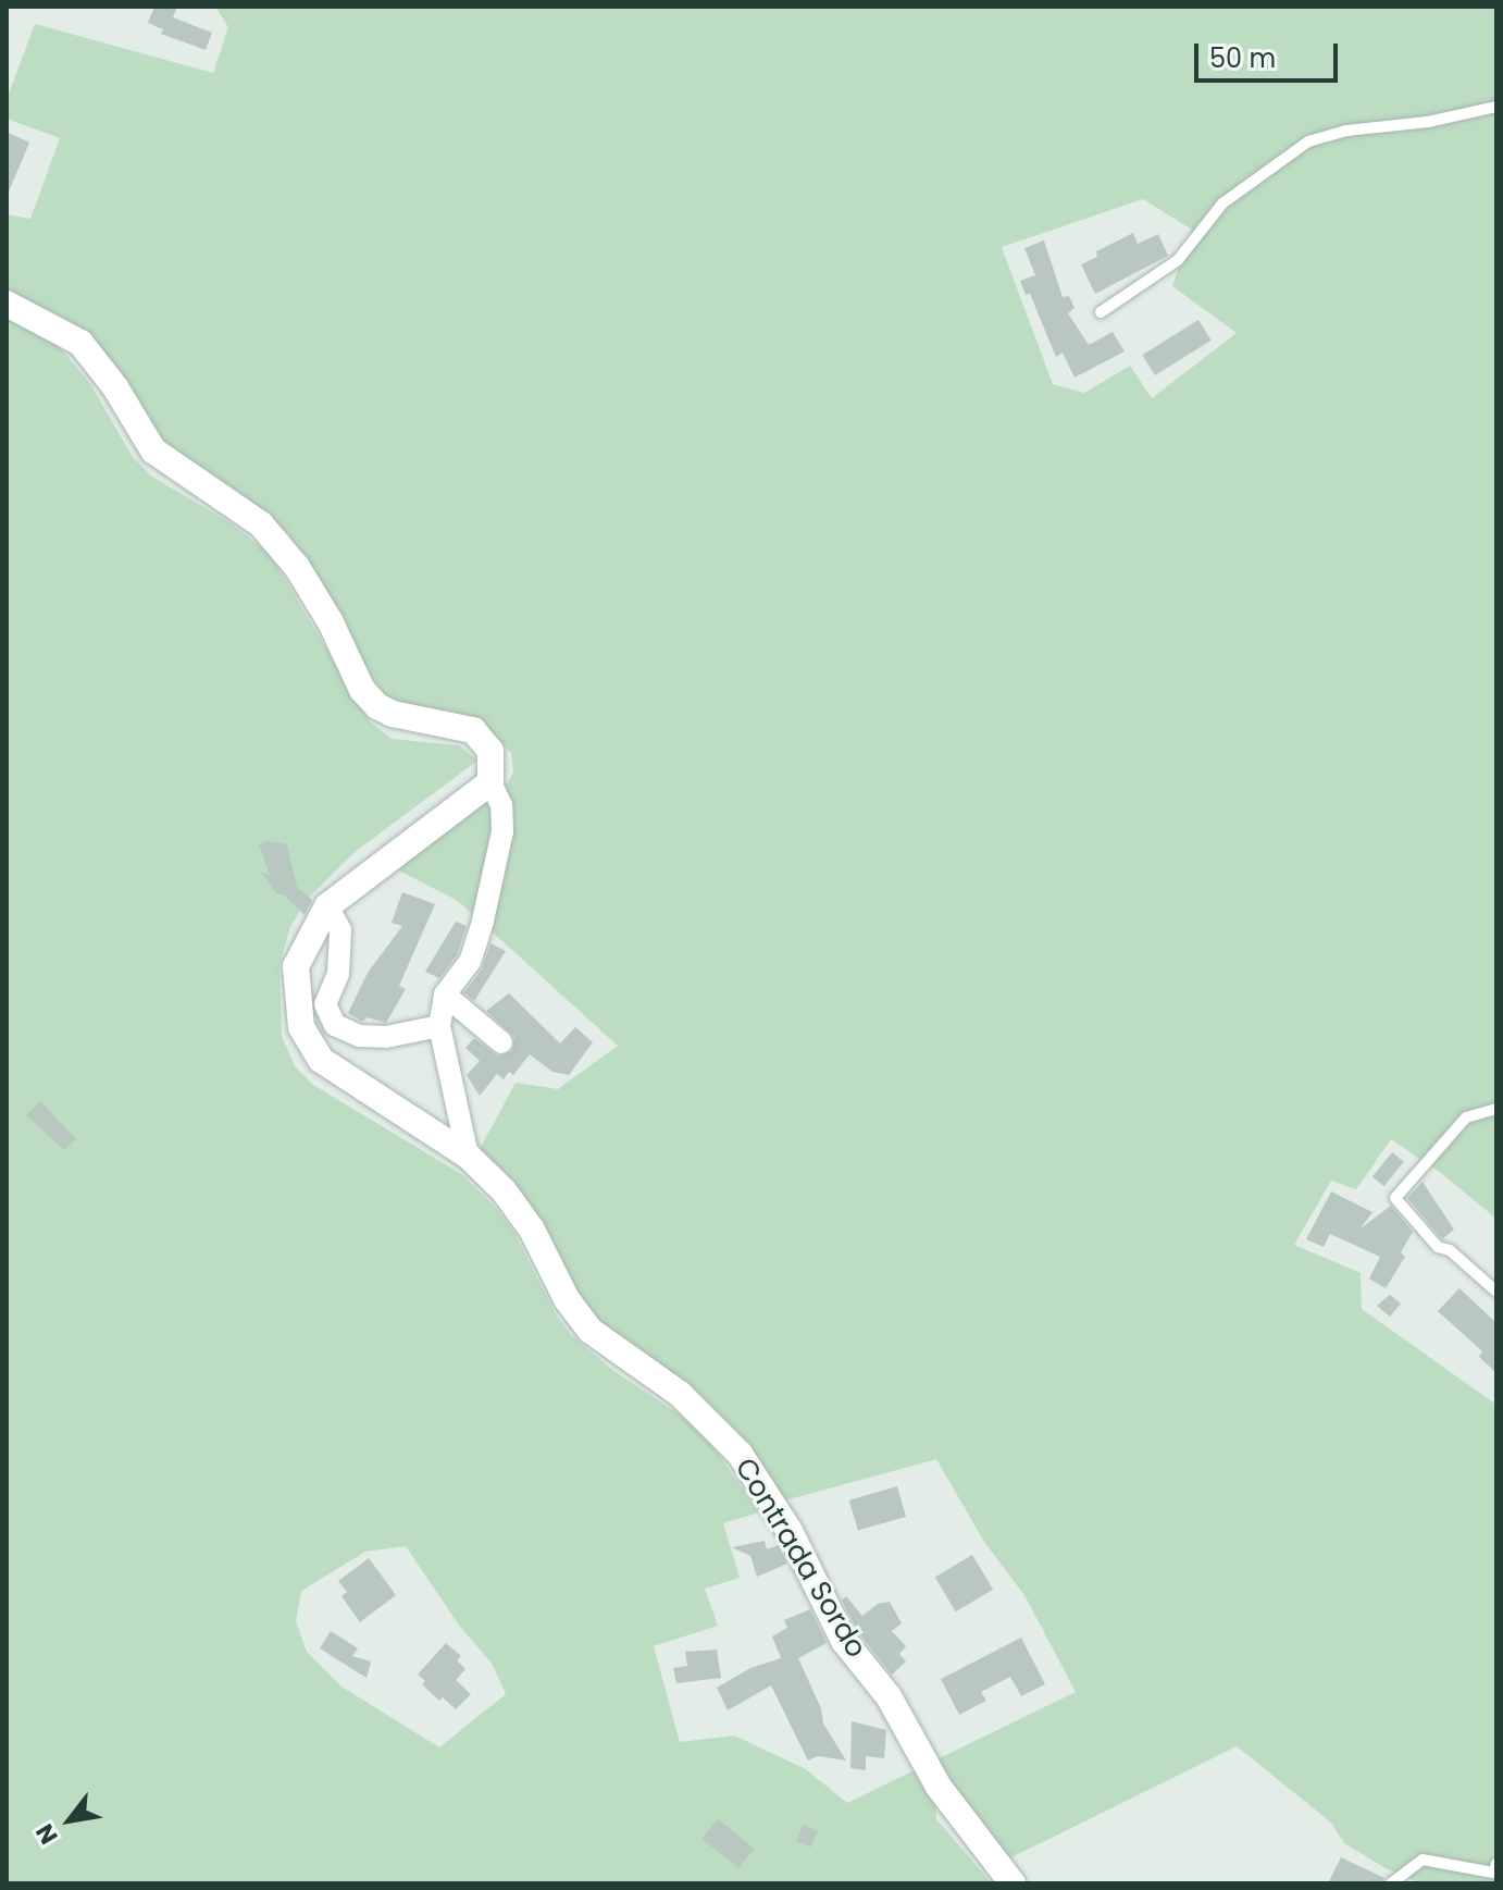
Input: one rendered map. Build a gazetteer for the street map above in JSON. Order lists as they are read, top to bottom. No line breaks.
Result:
{"streets":{"street":["Contrada Sordo"]},"scale_bar":"50 m","north":"bottom left"}
